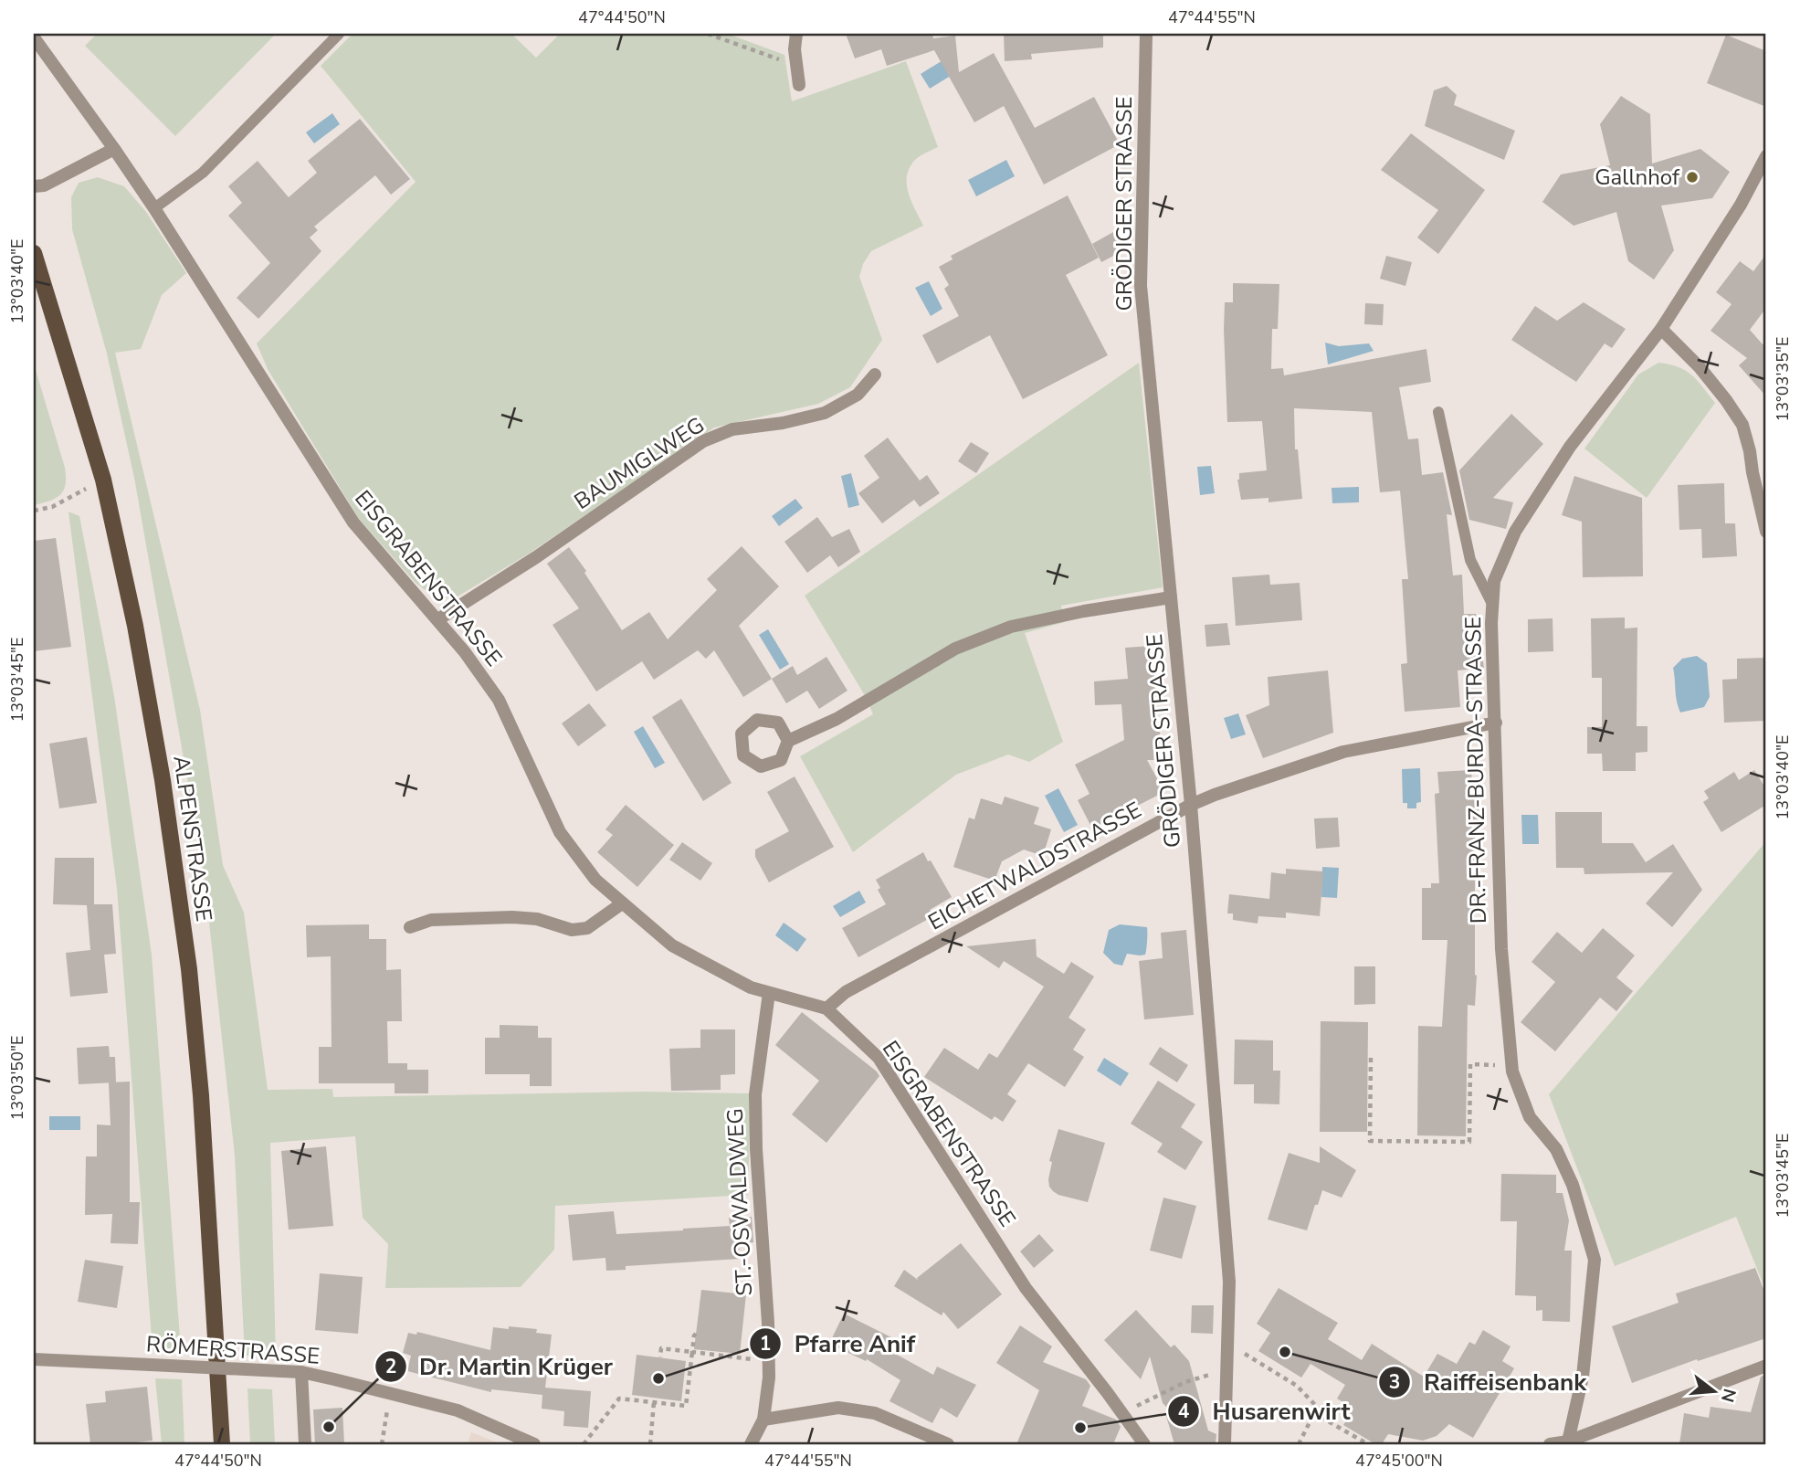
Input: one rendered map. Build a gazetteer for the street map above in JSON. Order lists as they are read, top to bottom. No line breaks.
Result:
{"streets":{"main road":["ALPENSTRASSE"],"street":["GRÖDIGER STRASSE","BAUMIGLWEG","EISGRABENSTRASSE","DR.-FRANZ-BURDA-STRASSE","EICHETWALDSTRASSE","ST.-OSWALDWEG","RÖMERSTRASSE"]},"crossings":[["GRÖDIGER STRASSE","EICHETWALDSTRASSE"],["BAUMIGLWEG","EISGRABENSTRASSE"],["EISGRABENSTRASSE","EICHETWALDSTRASSE"],["EISGRABENSTRASSE","ST.-OSWALDWEG"],["DR.-FRANZ-BURDA-STRASSE","EICHETWALDSTRASSE"]],"places":["Gallnhof","Raiffeisenbank","Pfarre Anif","Dr. Martin Krüger","Husarenwirt"],"north":"right","coordinates":["47°44'50\"N","47°44'55\"N","13°03'40\"E","13°03'35\"E","13°03'45\"E","13°03'50\"E","47°45'00\"N"]}
